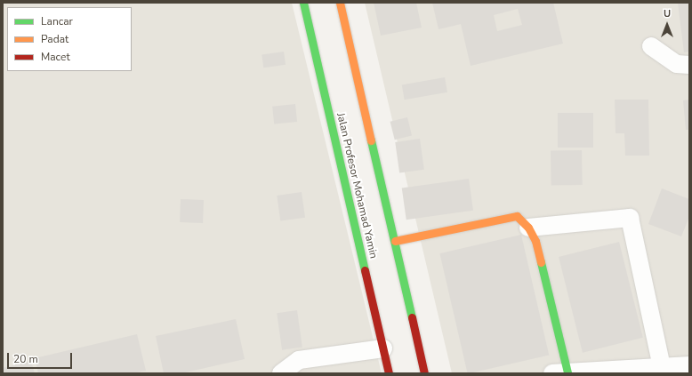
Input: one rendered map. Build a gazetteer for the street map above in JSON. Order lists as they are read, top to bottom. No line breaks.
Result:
{"streets":{"main road":["Jalan Profesor Mohamad Yamin"]},"legend":["Lancar","Padat","Macet"],"scale_bar":"20 m","north":"top"}
